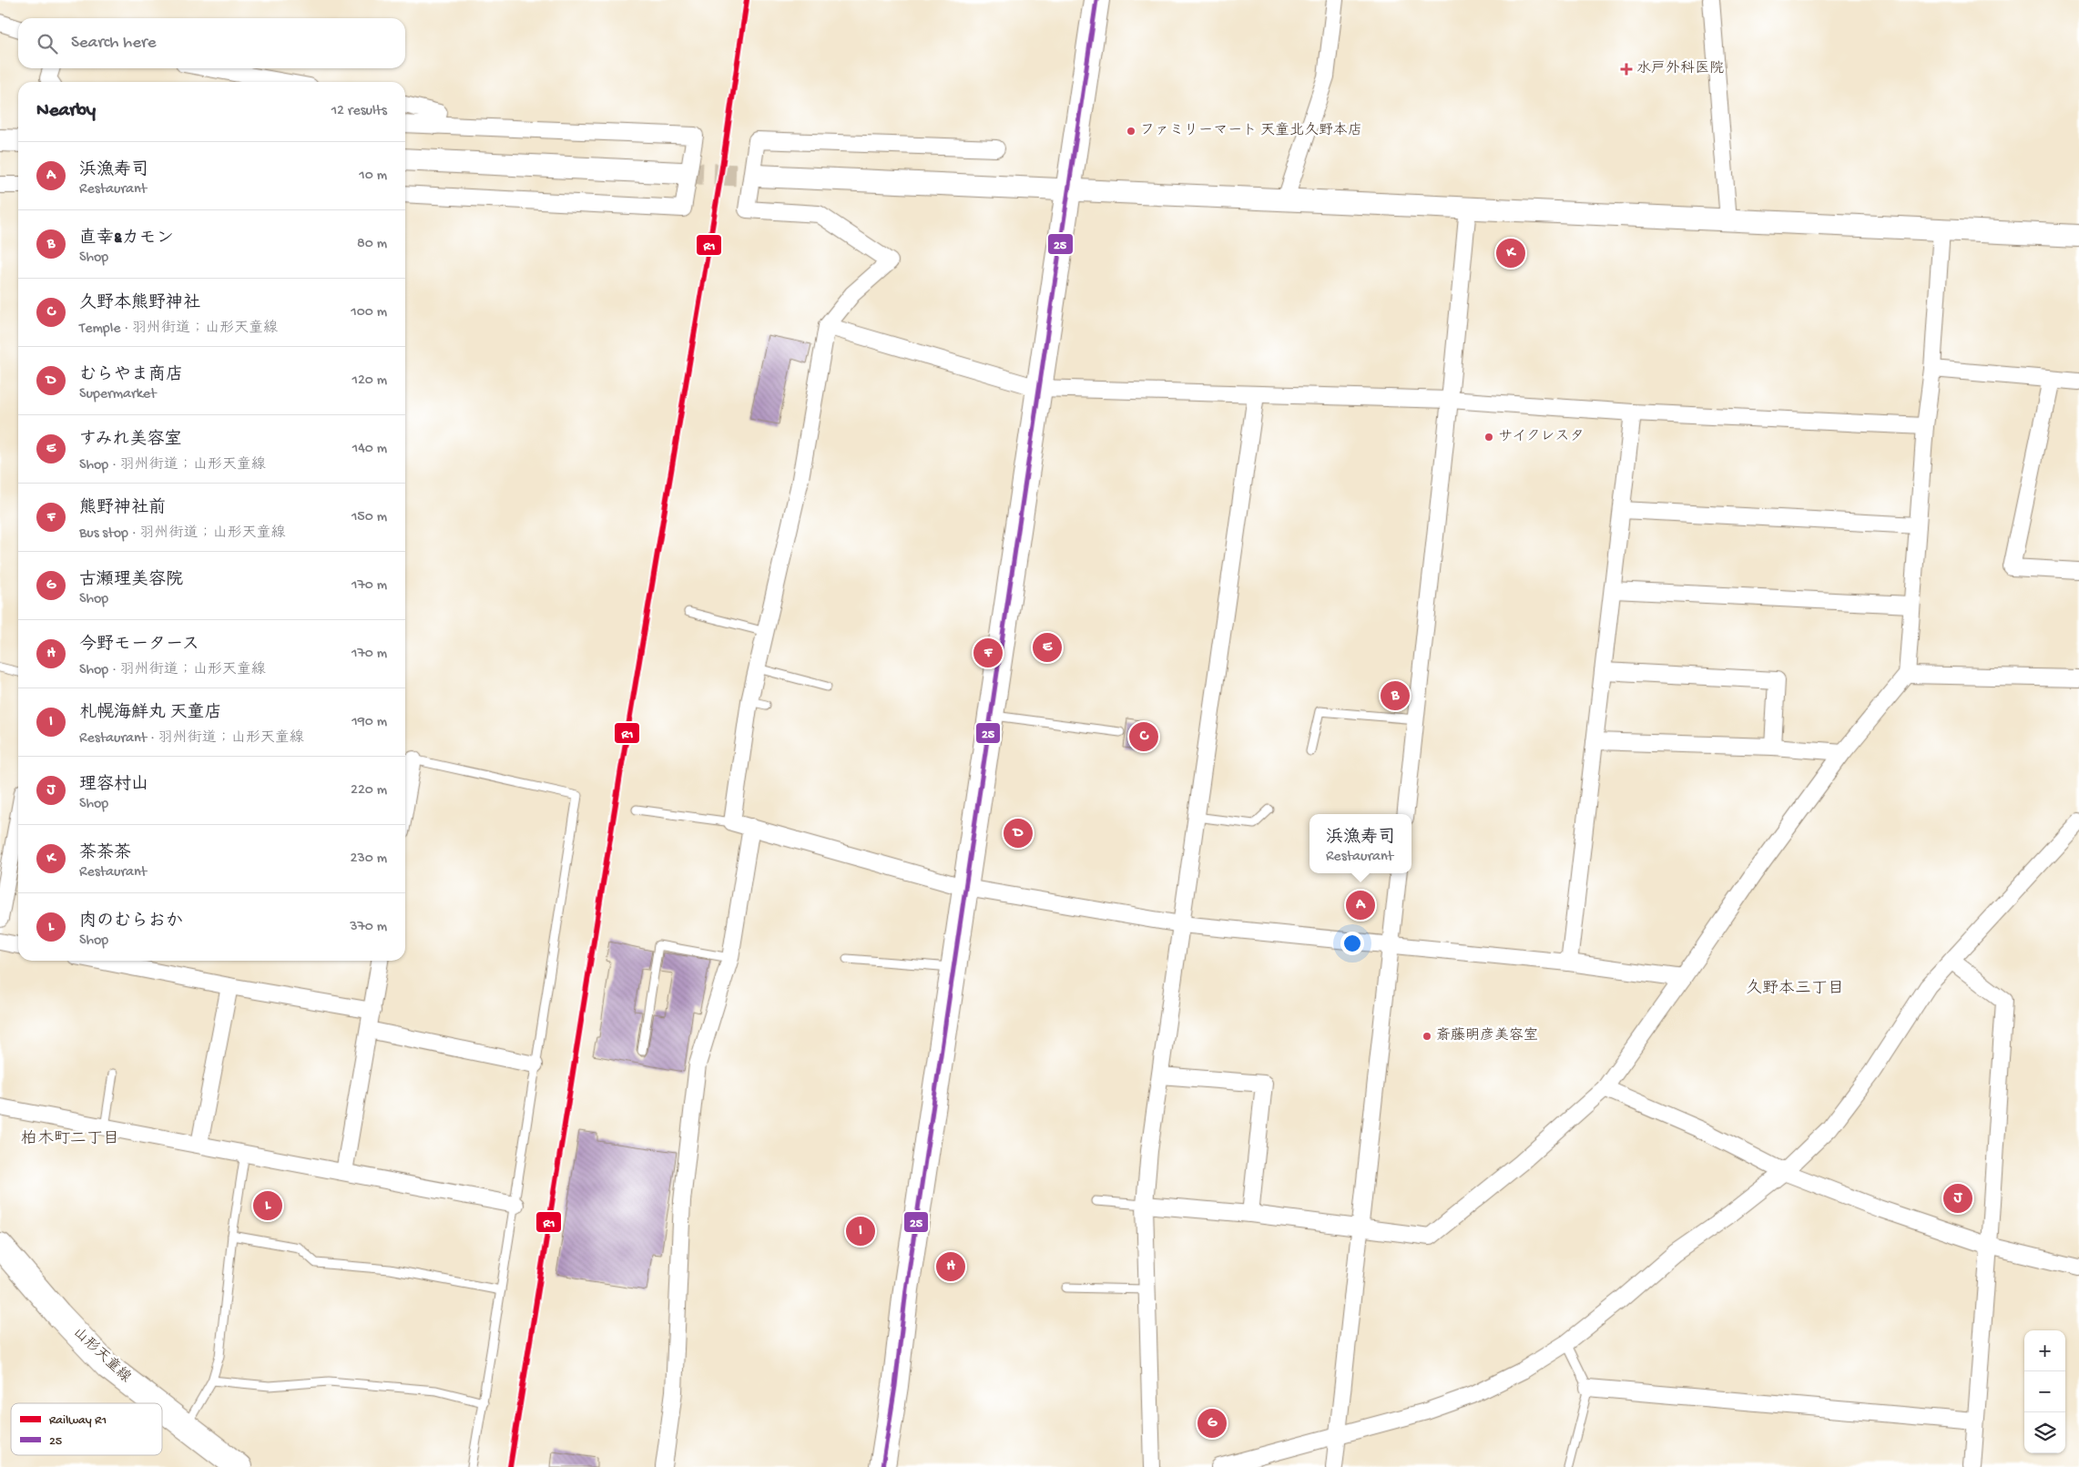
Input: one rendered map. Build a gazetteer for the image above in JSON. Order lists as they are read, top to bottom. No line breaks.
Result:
{"streets":{"main road":["山形天童線"]},"districts":["久野本三丁目","柏木町二丁目"],"places":{"health":["水戸外科医院"],"other":["ファミリーマート 天童北久野本店","サイクレスタ","斎藤明彦美容室"]},"lines":["rail line R1","transit line 25"],"legend":["Railway R1","25"],"page":{"search":"Search here","heading":["Nearby","12 results"],"list":[{"mark":"A","name":"浜漁寿司","note":"Restaurant","value":"10 m"},{"mark":"B","name":"直幸&カモン","note":"Shop","value":"80 m"},{"mark":"C","name":"久野本熊野神社","note":"Temple · 羽州街道；山形天童線","value":"100 m"},{"mark":"D","name":"むらやま商店","note":"Supermarket","value":"120 m"},{"mark":"E","name":"すみれ美容室","note":"Shop · 羽州街道；山形天童線","value":"140 m"},{"mark":"F","name":"熊野神社前","note":"Bus stop · 羽州街道；山形天童線","value":"150 m"},{"mark":"G","name":"古瀬理美容院","note":"Shop","value":"170 m"},{"mark":"H","name":"今野モータース","note":"Shop · 羽州街道；山形天童線","value":"170 m"},{"mark":"I","name":"札幌海鮮丸 天童店","note":"Restaurant · 羽州街道；山形天童線","value":"190 m"},{"mark":"J","name":"理容村山","note":"Shop","value":"220 m"},{"mark":"K","name":"茶茶茶","note":"Restaurant","value":"230 m"},{"mark":"L","name":"肉のむらおか","note":"Shop","value":"370 m"}],"pins":["K","E","F","B","C","D","A","J","L","I","H","G"],"popup":["浜漁寿司","Restaurant"],"map_buttons":["+","−"]}}
